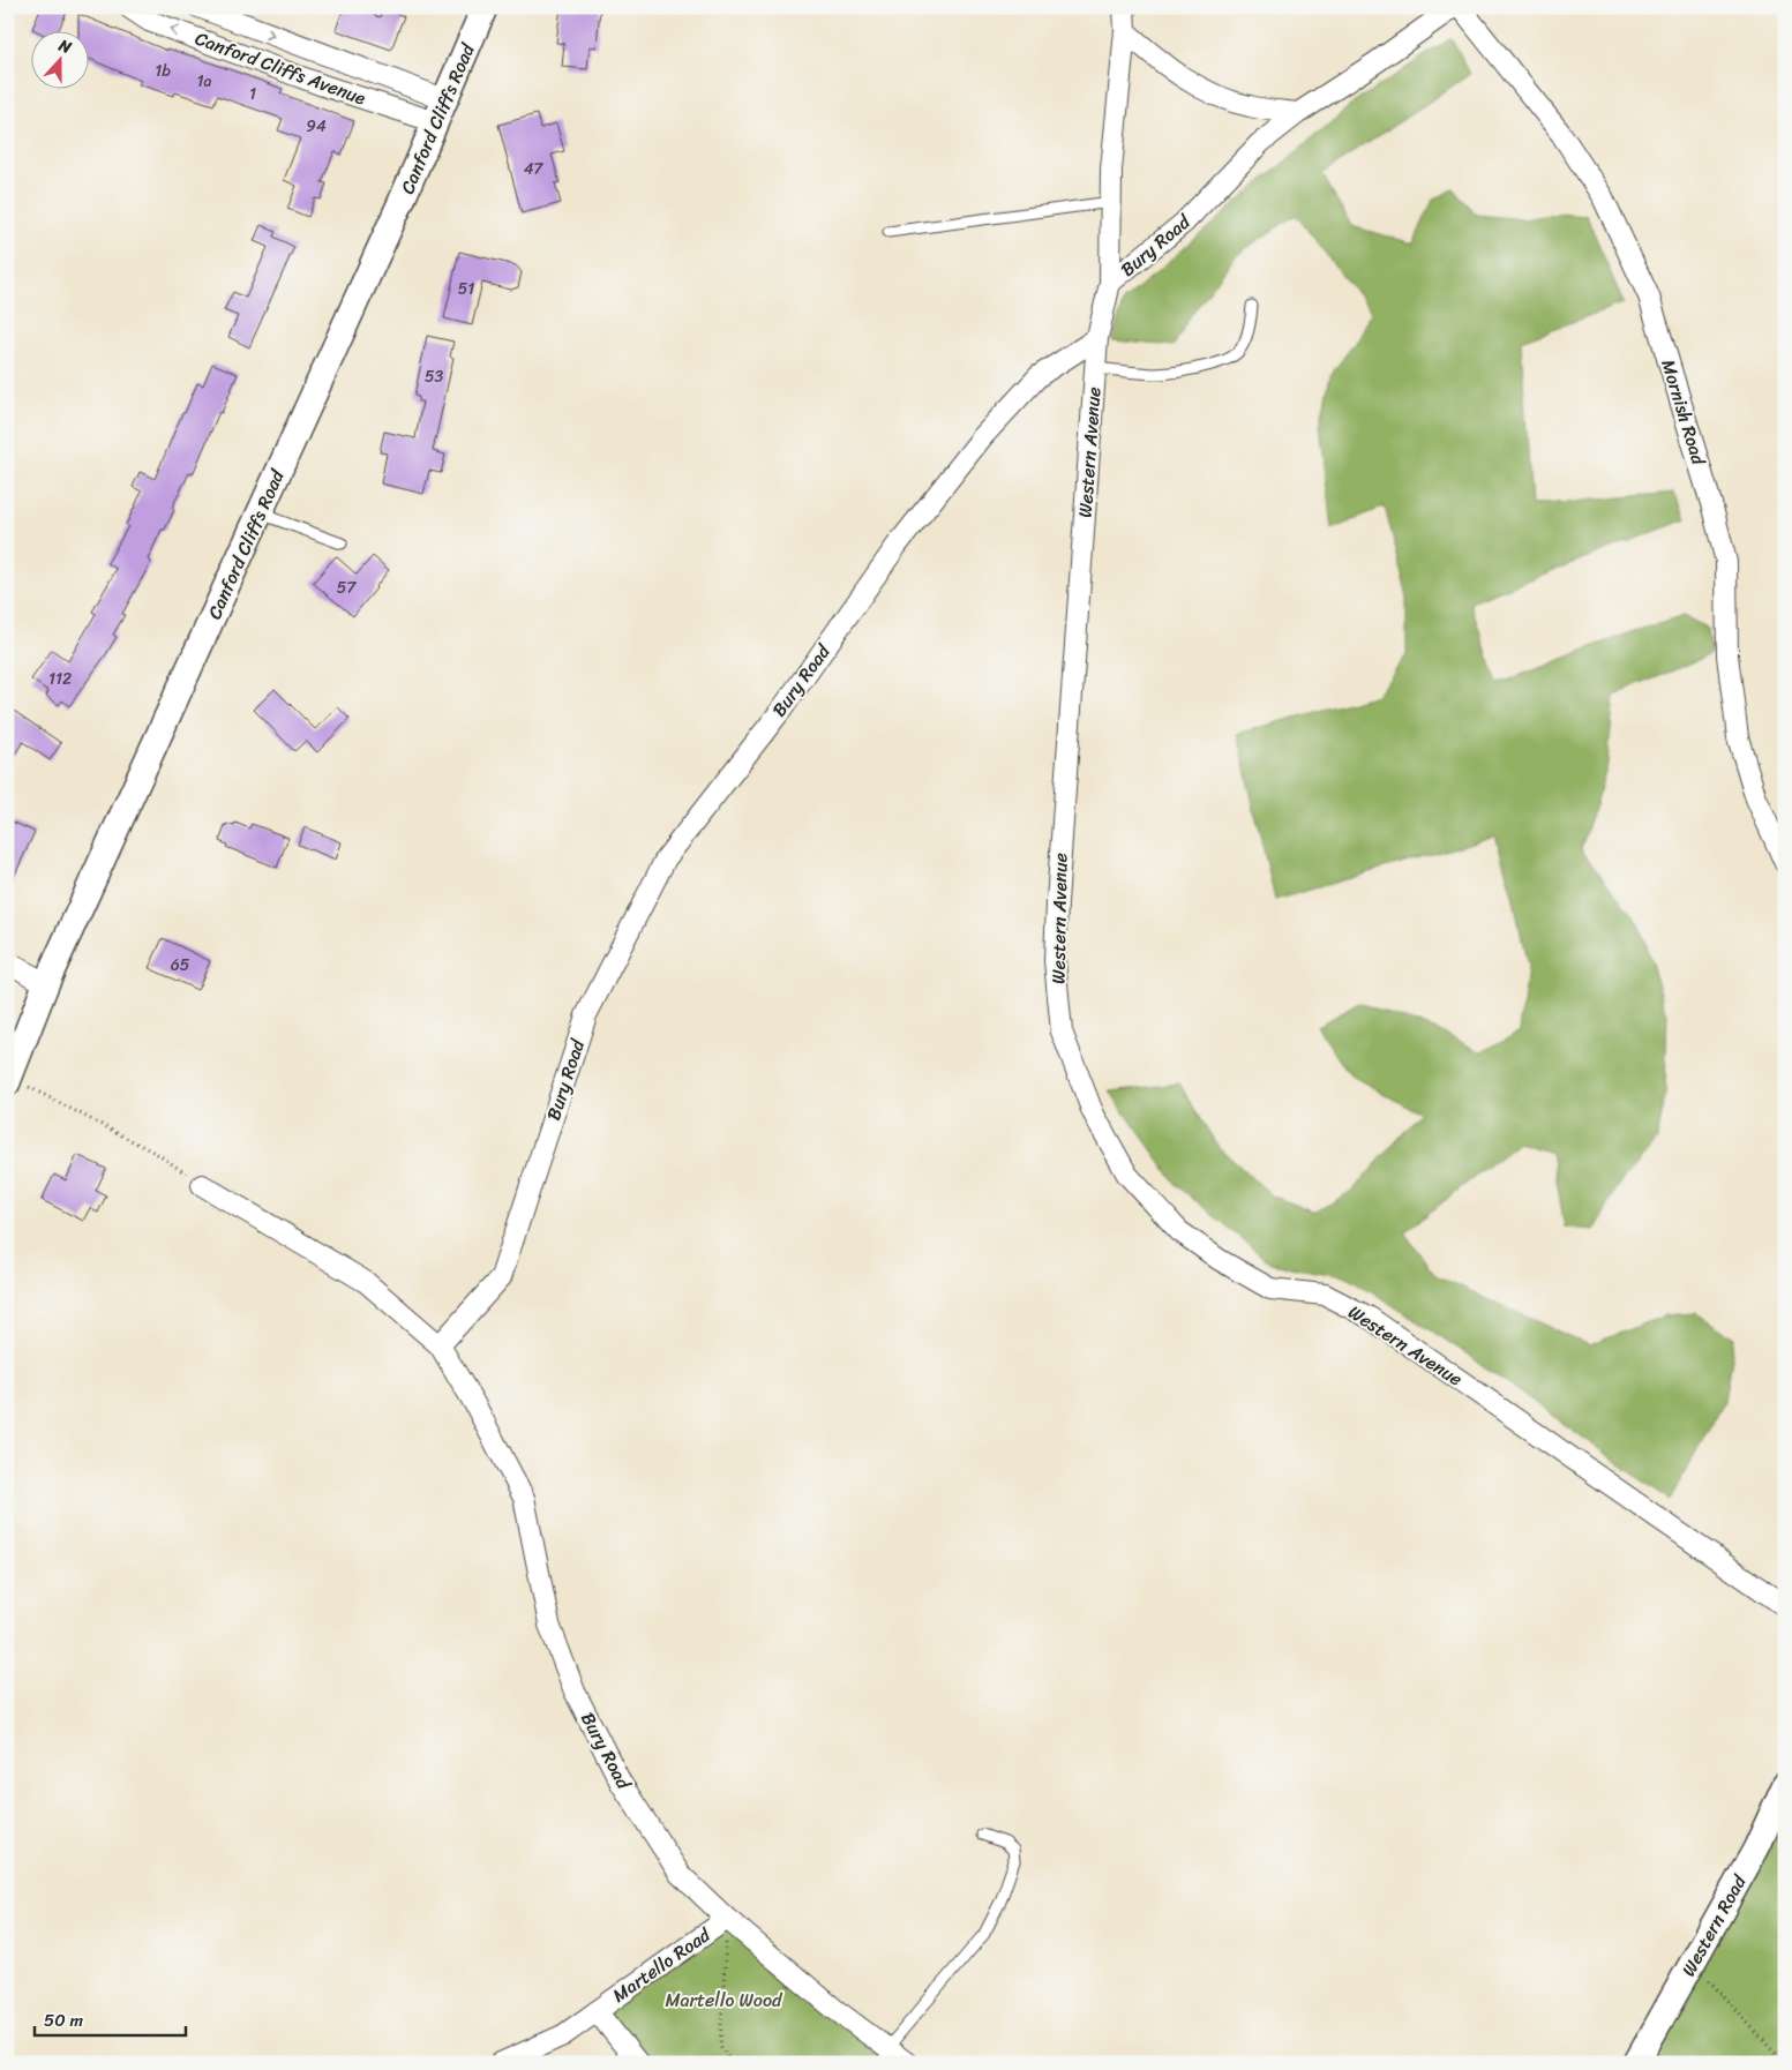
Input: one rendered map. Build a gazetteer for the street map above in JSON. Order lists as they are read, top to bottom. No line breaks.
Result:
{"streets":{"street":["Canford Cliffs Avenue","Canford Cliffs Road","Bury Road","Mornish Road","Western Avenue","Western Road","Martello Road"]},"crossings":[["Canford Cliffs Avenue","Canford Cliffs Road"],["Bury Road","Western Avenue"],["Bury Road","Martello Road"]],"parks":["Martello Wood"],"house_numbers":["1b","1a","1","94","47","51","53","57","112","65"],"scale_bar":"50 m","north":"top"}
